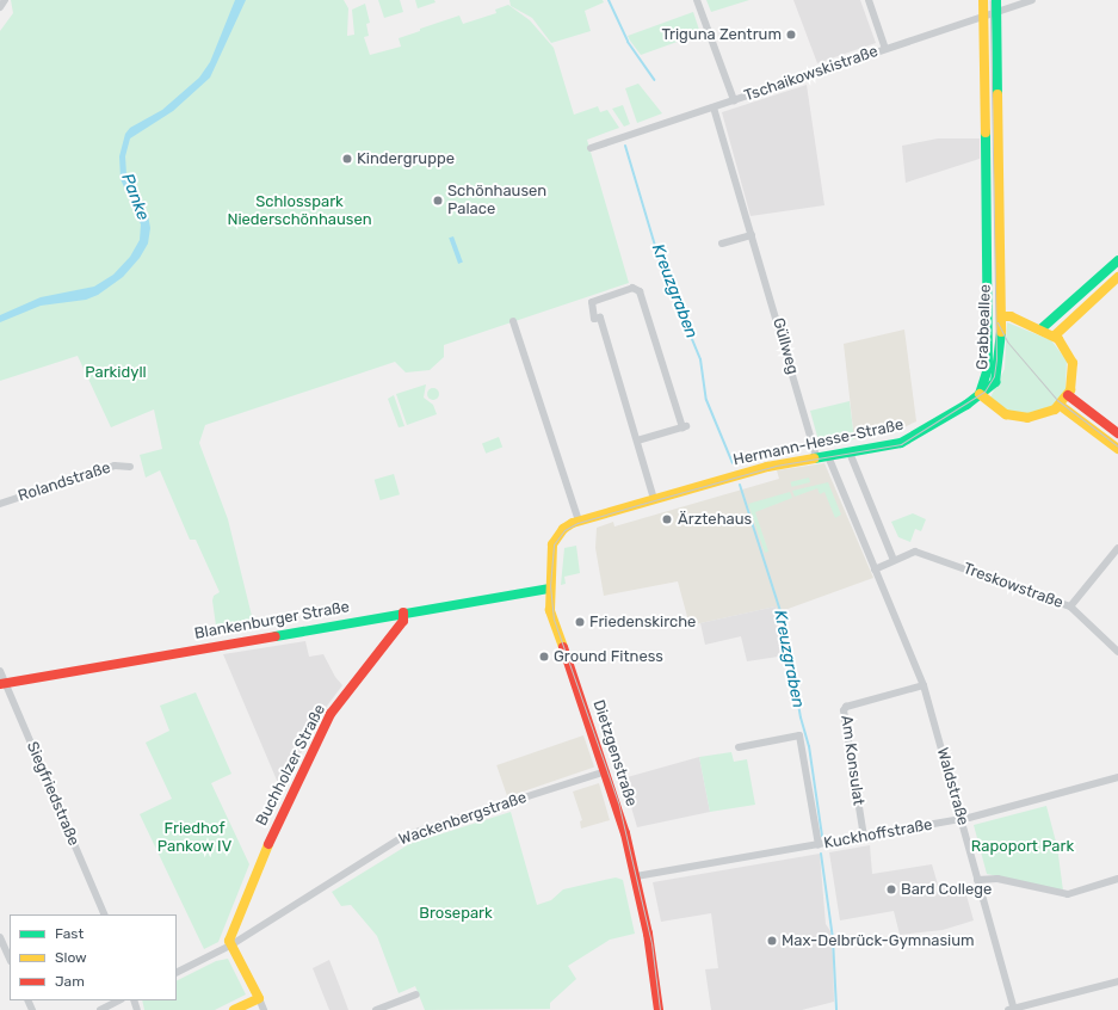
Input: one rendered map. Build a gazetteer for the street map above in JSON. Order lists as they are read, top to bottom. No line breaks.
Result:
{"streets":{"main road":["Grabbeallee","Hermann-Hesse-Straße","Blankenburger Straße","Dietzgenstraße","Buchholzer Straße"],"street":["Tschaikowskistraße","Güllweg","Rolandstraße","Treskowstraße","Am Konsulat","Waldstraße","Siegfriedstraße","Wackenbergstraße","Kuckhoffstraße"]},"crossings":[["Tschaikowskistraße","Grabbeallee"],["Tschaikowskistraße","Güllweg"],["Grabbeallee","Hermann-Hesse-Straße"],["Güllweg","Hermann-Hesse-Straße"],["Hermann-Hesse-Straße","Dietzgenstraße"],["Hermann-Hesse-Straße","Waldstraße"],["Blankenburger Straße","Dietzgenstraße"],["Blankenburger Straße","Buchholzer Straße"],["Blankenburger Straße","Siegfriedstraße"],["Dietzgenstraße","Wackenbergstraße"],["Dietzgenstraße","Kuckhoffstraße"],["Am Konsulat","Waldstraße"],["Am Konsulat","Kuckhoffstraße"],["Buchholzer Straße","Wackenbergstraße"],["Waldstraße","Kuckhoffstraße"]],"water":["Panke","Kreuzgraben"],"parks":["Schlosspark Niederschönhausen","Parkidyll","Friedhof Pankow IV","Rapoport Park","Brosepark"],"places":["Triguna Zentrum","Kindergruppe","Schönhausen Palace","Ärztehaus","Friedenskirche","Ground Fitness","Bard College","Max-Delbrück-Gymnasium"],"legend":["Fast","Slow","Jam"]}
